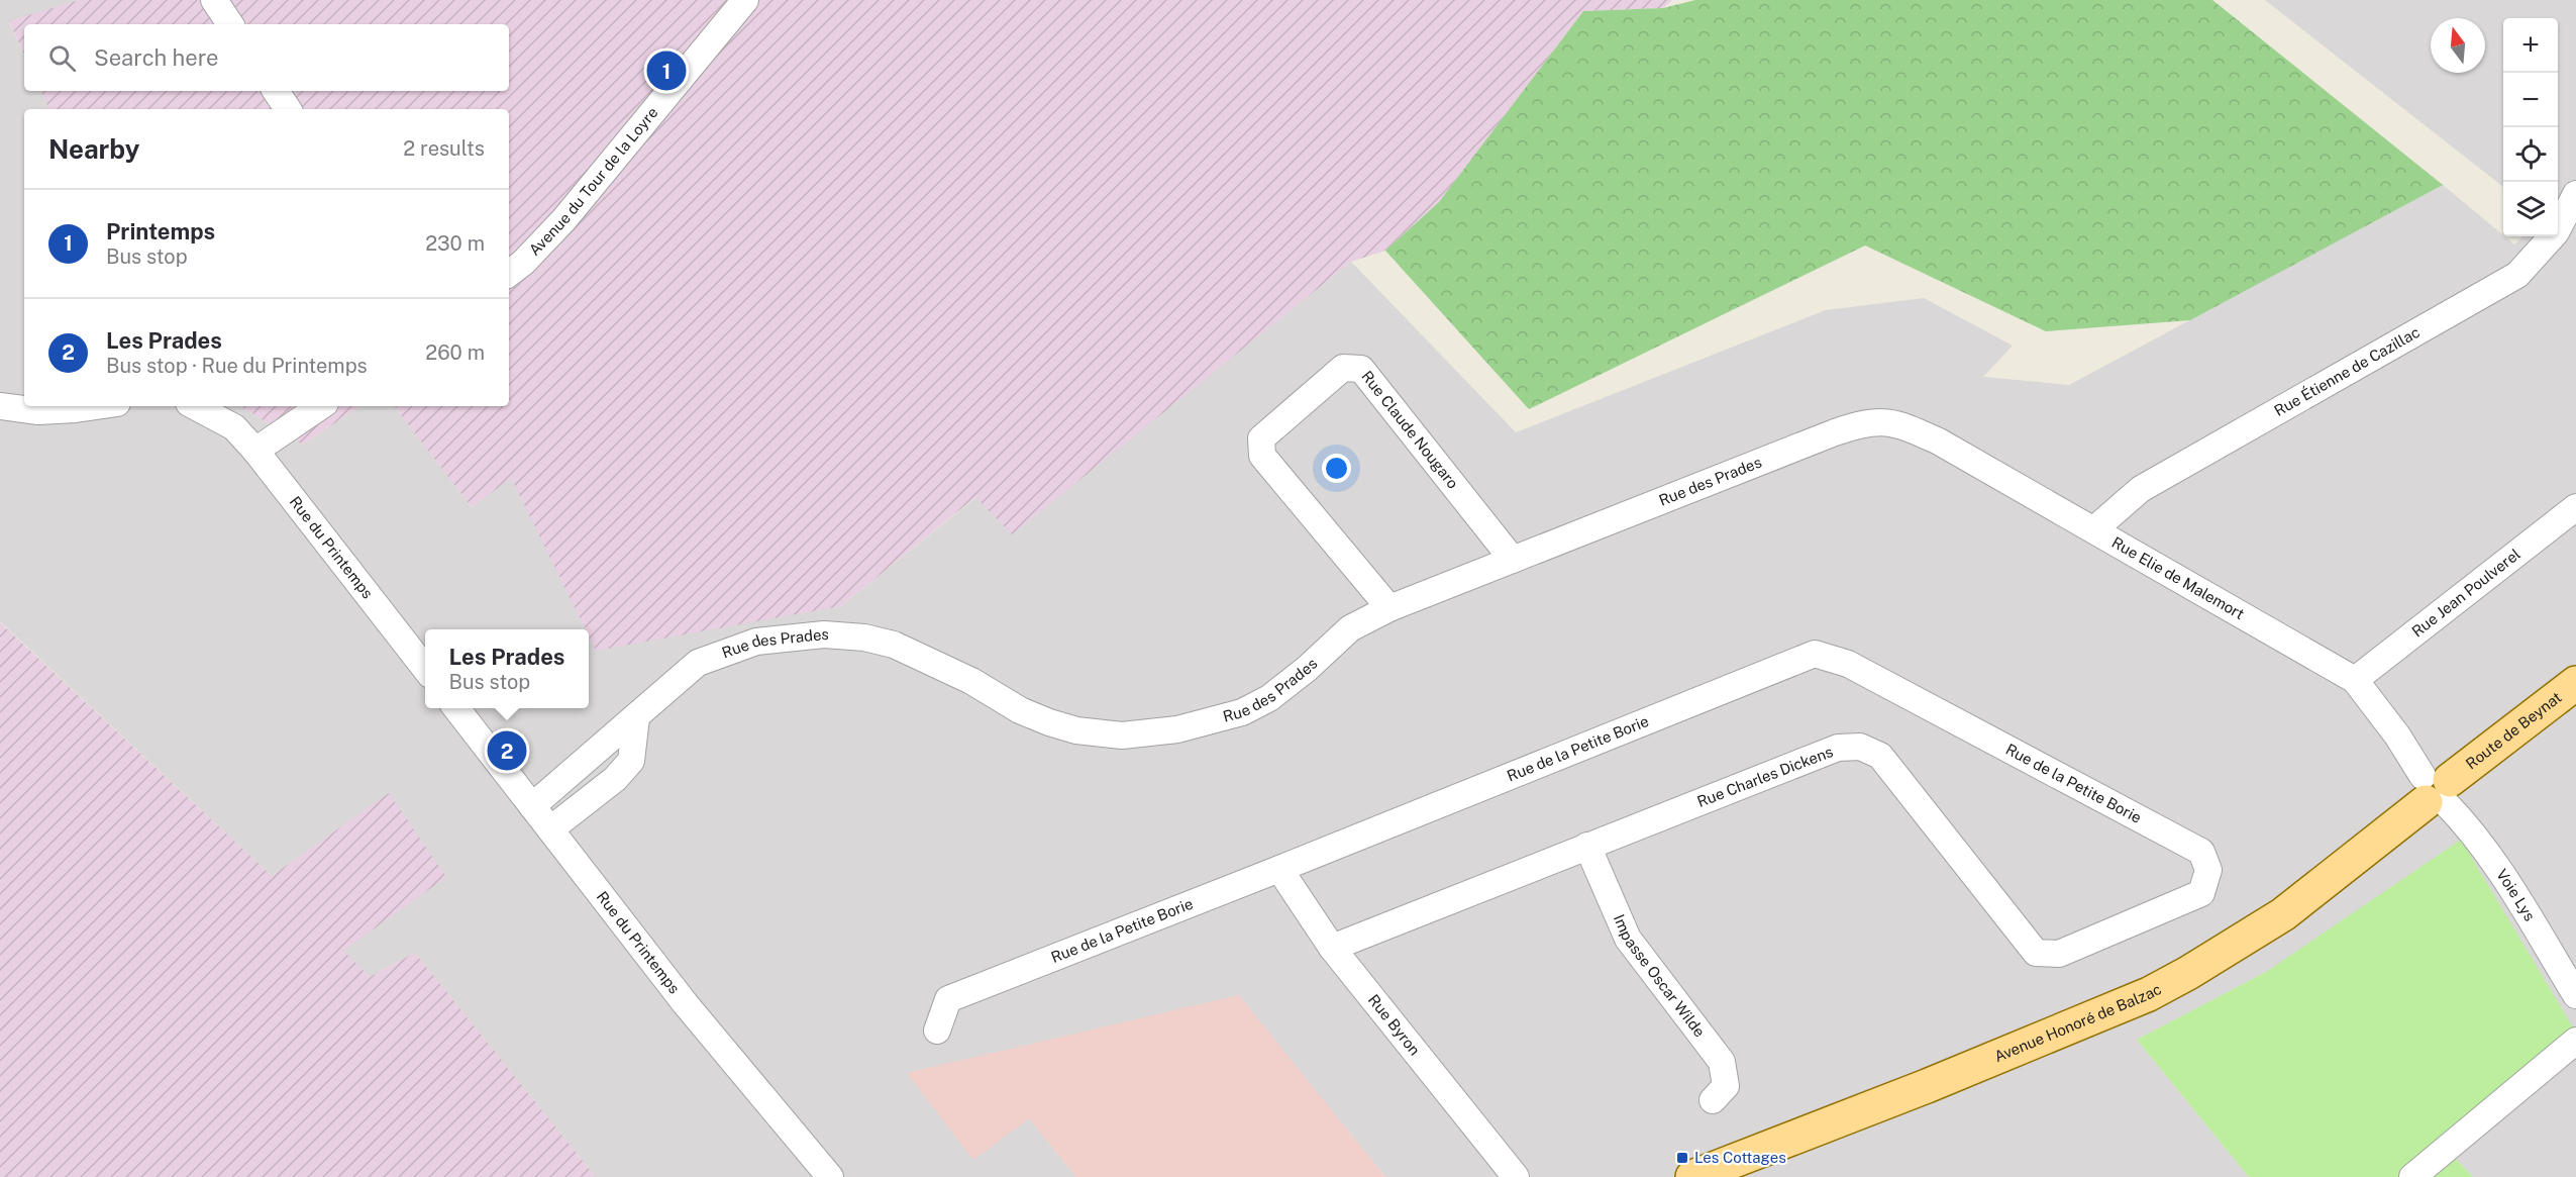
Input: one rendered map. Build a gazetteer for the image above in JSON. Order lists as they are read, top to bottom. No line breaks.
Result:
{"streets":{"main road":["Route de Beynat","Avenue Honoré de Balzac"],"street":["Avenue du Tour de la Loyre","Rue Étienne de Cazillac","Rue Claude Nougaro","Rue des Prades","Rue du Printemps","Rue Elie de Malemort","Rue Jean Poulverel","Rue de la Petite Borie","Rue Charles Dickens","Voie Lys","Impasse Oscar Wilde","Rue Byron"]},"crossings":[["Rue Étienne de Cazillac","Rue Elie de Malemort"],["Rue Claude Nougaro","Rue des Prades"],["Rue des Prades","Rue du Printemps"],["Rue des Prades","Rue Elie de Malemort"],["Rue Elie de Malemort","Rue Jean Poulverel"],["Rue Elie de Malemort","Route de Beynat"],["Rue Elie de Malemort","Voie Lys"],["Rue Elie de Malemort","Avenue Honoré de Balzac"],["Route de Beynat","Voie Lys"],["Route de Beynat","Avenue Honoré de Balzac"],["Rue de la Petite Borie","Rue Charles Dickens"],["Rue de la Petite Borie","Rue Byron"],["Rue Charles Dickens","Impasse Oscar Wilde"],["Rue Charles Dickens","Rue Byron"],["Voie Lys","Avenue Honoré de Balzac"]],"places":{"transit":["Les Cottages"]},"north":"top","page":{"map_buttons":["+","−"],"search":"Search here","pins":["1","2"],"heading":["Nearby","2 results"],"list":[{"mark":"1","name":"Printemps","note":"Bus stop","value":"230 m"},{"mark":"2","name":"Les Prades","note":"Bus stop · Rue du Printemps","value":"260 m"}],"popup":["Les Prades","Bus stop"]}}
